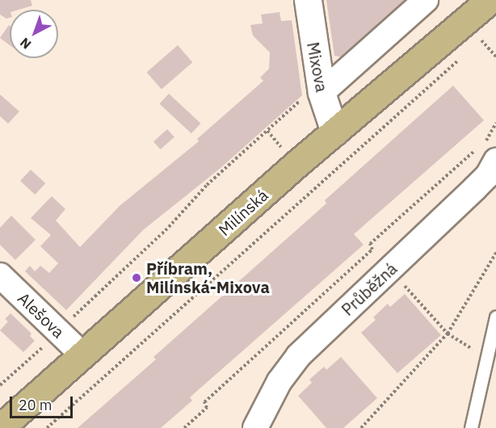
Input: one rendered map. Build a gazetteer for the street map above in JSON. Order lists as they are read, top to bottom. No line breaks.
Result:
{"streets":{"main road":["Milínská"],"street":["Mixova","Průběžná","Alešova"]},"crossings":[["Mixova","Milínská"],["Milínská","Alešova"]],"places":["Příbram, Milínská-Mixova"],"scale_bar":"20 m","north":"bottom left"}
